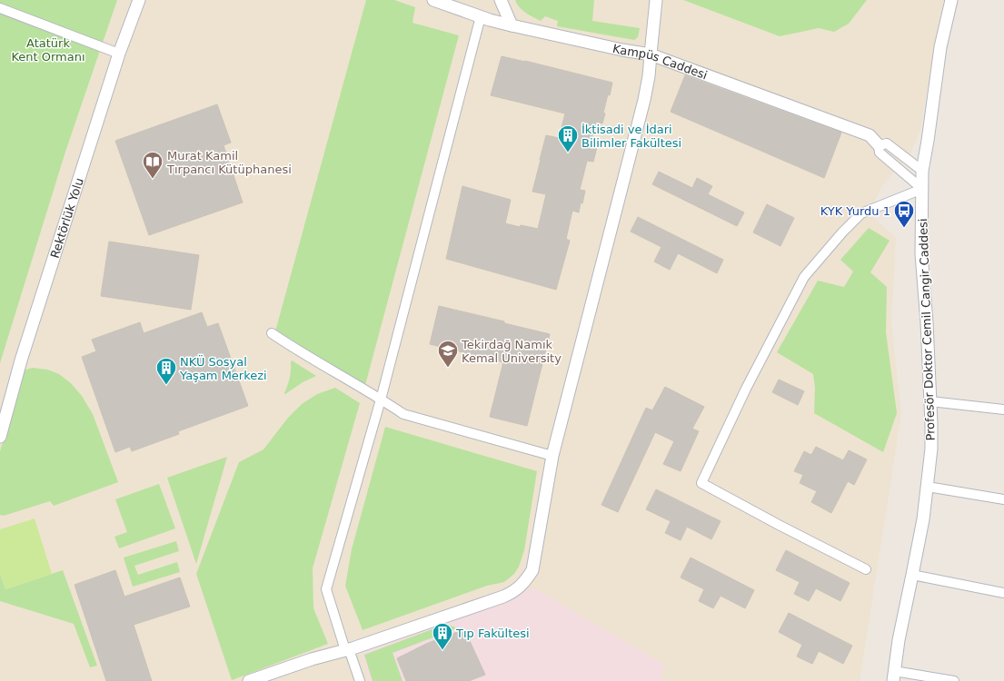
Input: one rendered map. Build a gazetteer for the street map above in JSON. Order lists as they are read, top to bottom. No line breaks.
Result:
{"streets":{"street":["Kampüs Caddesi","Rektörlük Yolu","Profesör Doktor Cemil Cangir Caddesi"]},"parks":["Atatürk Kent Ormanı"],"places":{"building":["İktisadi ve İdari Bilimler Fakültesi","NKÜ Sosyal Yaşam Merkezi","Tıp Fakültesi"],"library":["Murat Kamil Tırpancı Kütüphanesi"],"bus stop":["KYK Yurdu 1"],"school or university":["Tekirdağ Namık Kemal University"]}}
